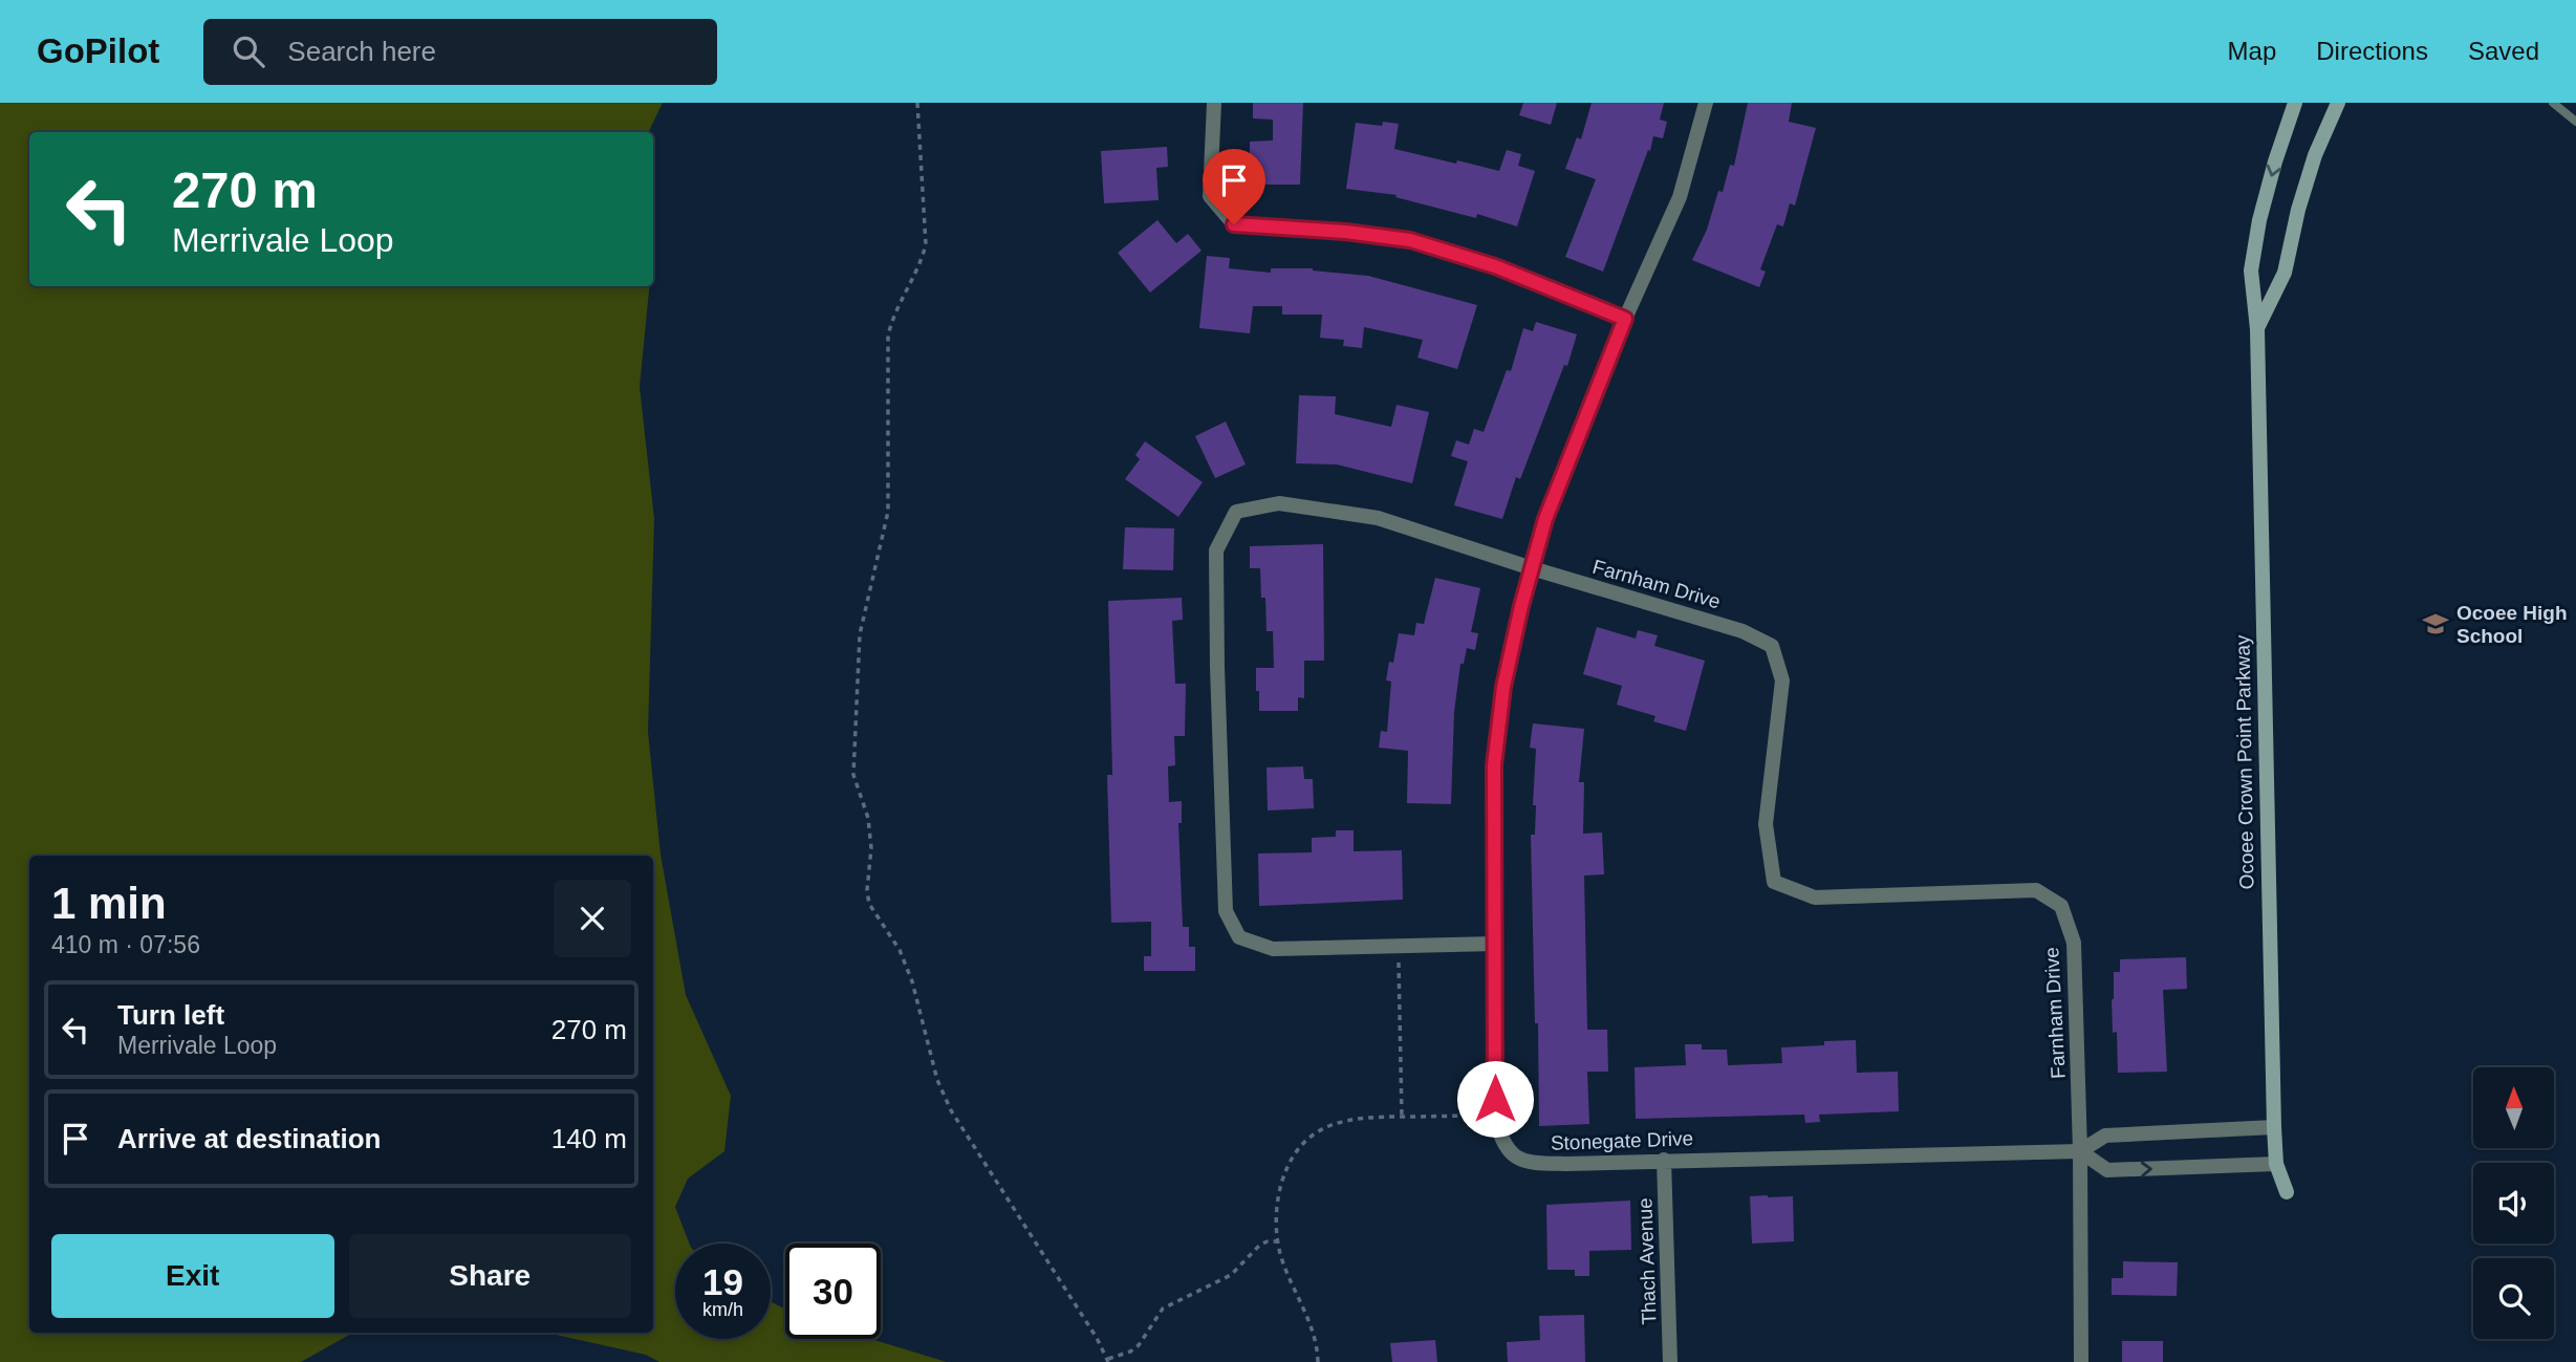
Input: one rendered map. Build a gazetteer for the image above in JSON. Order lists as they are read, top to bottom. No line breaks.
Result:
{"streets":{"street":["Farnham Drive","Ocoee Crown Point Parkway","Stonegate Drive","Thach Avenue"]},"crossings":[["Farnham Drive","Stonegate Drive"],["Ocoee Crown Point Parkway","Stonegate Drive"],["Stonegate Drive","Thach Avenue"]],"places":{"school or university":["Ocoee High School"]},"north":"top","page":{"header":"GoPilot","search":"Search here","nav":["Map","Directions","Saved"],"turn":["270 m","Merrivale Loop"],"heading":["1 min","410 m · 07:56"],"list":[{"name":"Turn left","note":"Merrivale Loop","value":"270 m"},{"name":"Arrive at destination","value":"140 m"}],"buttons":["Exit","Share"],"speed":"19 km/h","limit":"30"}}
